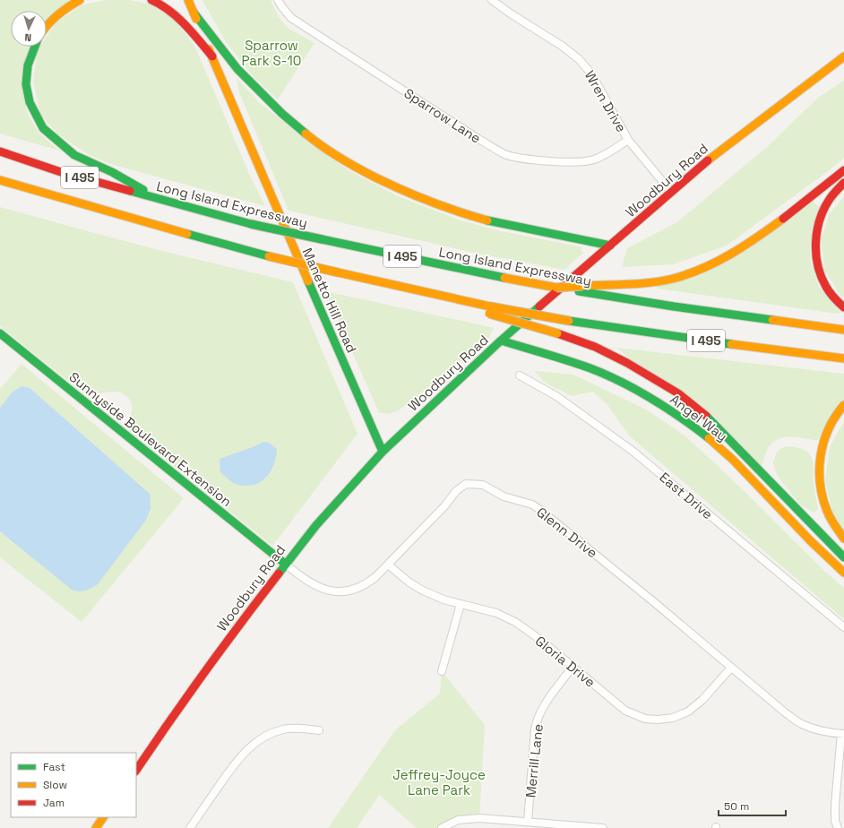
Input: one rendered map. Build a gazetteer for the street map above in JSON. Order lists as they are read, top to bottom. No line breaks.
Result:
{"streets":{"main road":["I 495","Woodbury Road","Long Island Expressway","Manetto Hill Road","Angel Way","Sunnyside Boulevard Extension"],"street":["Wren Drive","Sparrow Lane","East Drive","Glenn Drive","Gloria Drive","Merrill Lane"]},"crossings":[["Wren Drive","Sparrow Lane"],["Wren Drive","Woodbury Road"],["Woodbury Road","Manetto Hill Road"],["Woodbury Road","Angel Way"],["Woodbury Road","Sunnyside Boulevard Extension"],["Woodbury Road","Glenn Drive"],["Sunnyside Boulevard Extension","Glenn Drive"],["Glenn Drive","Gloria Drive"],["Gloria Drive","Merrill Lane"]],"parks":["Sparrow Park S-10","Jeffrey-Joyce Lane Park"],"legend":["Fast","Slow","Jam"],"scale_bar":"50 m","north":"bottom"}
